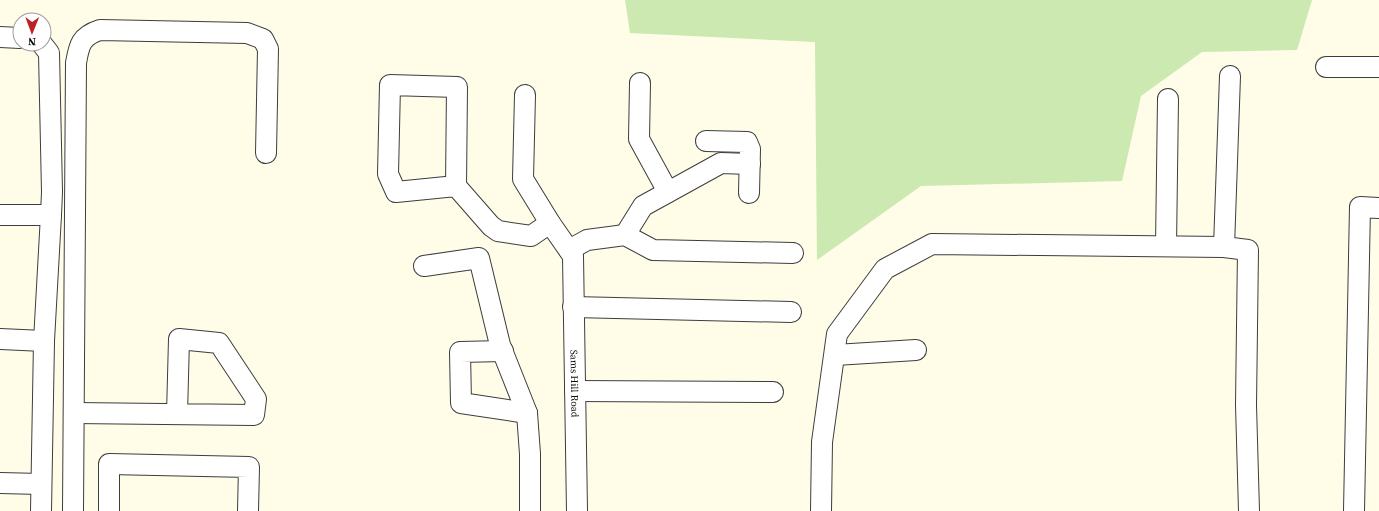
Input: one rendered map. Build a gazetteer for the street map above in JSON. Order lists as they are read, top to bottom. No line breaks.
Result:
{"streets":{"street":["Sams Hill Road"]},"north":"bottom"}
